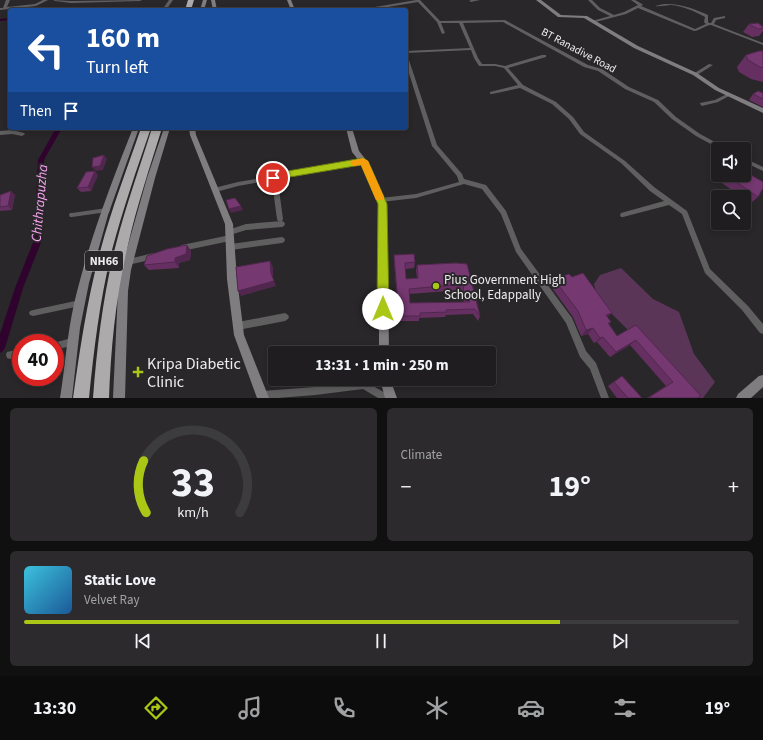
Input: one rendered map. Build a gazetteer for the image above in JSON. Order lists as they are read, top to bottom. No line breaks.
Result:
{"streets":{"highway":["NH66"],"street":["BT Ranadive Road"]},"water":["Chithrapuzha"],"places":{"other":["Pius Government High School, Edappally"],"health":["Kripa Diabetic Clinic"]},"page":{"turn":["160 m","Turn left"],"then":"Then","limit":"40","trip":"13:31 · 1 min · 250 m","tile":"Climate","heat":["−","19°","+"],"song":["Static Love","Velvet Ray"],"tabs":["13:30","19°"],"gauge":["33","km/h"]}}
